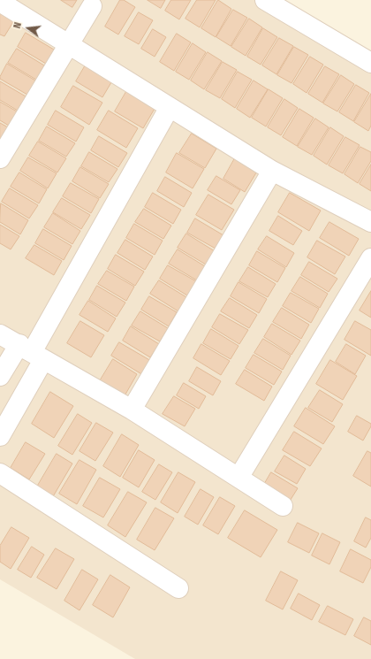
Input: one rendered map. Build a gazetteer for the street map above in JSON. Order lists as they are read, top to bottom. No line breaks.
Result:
{"north":"left"}
